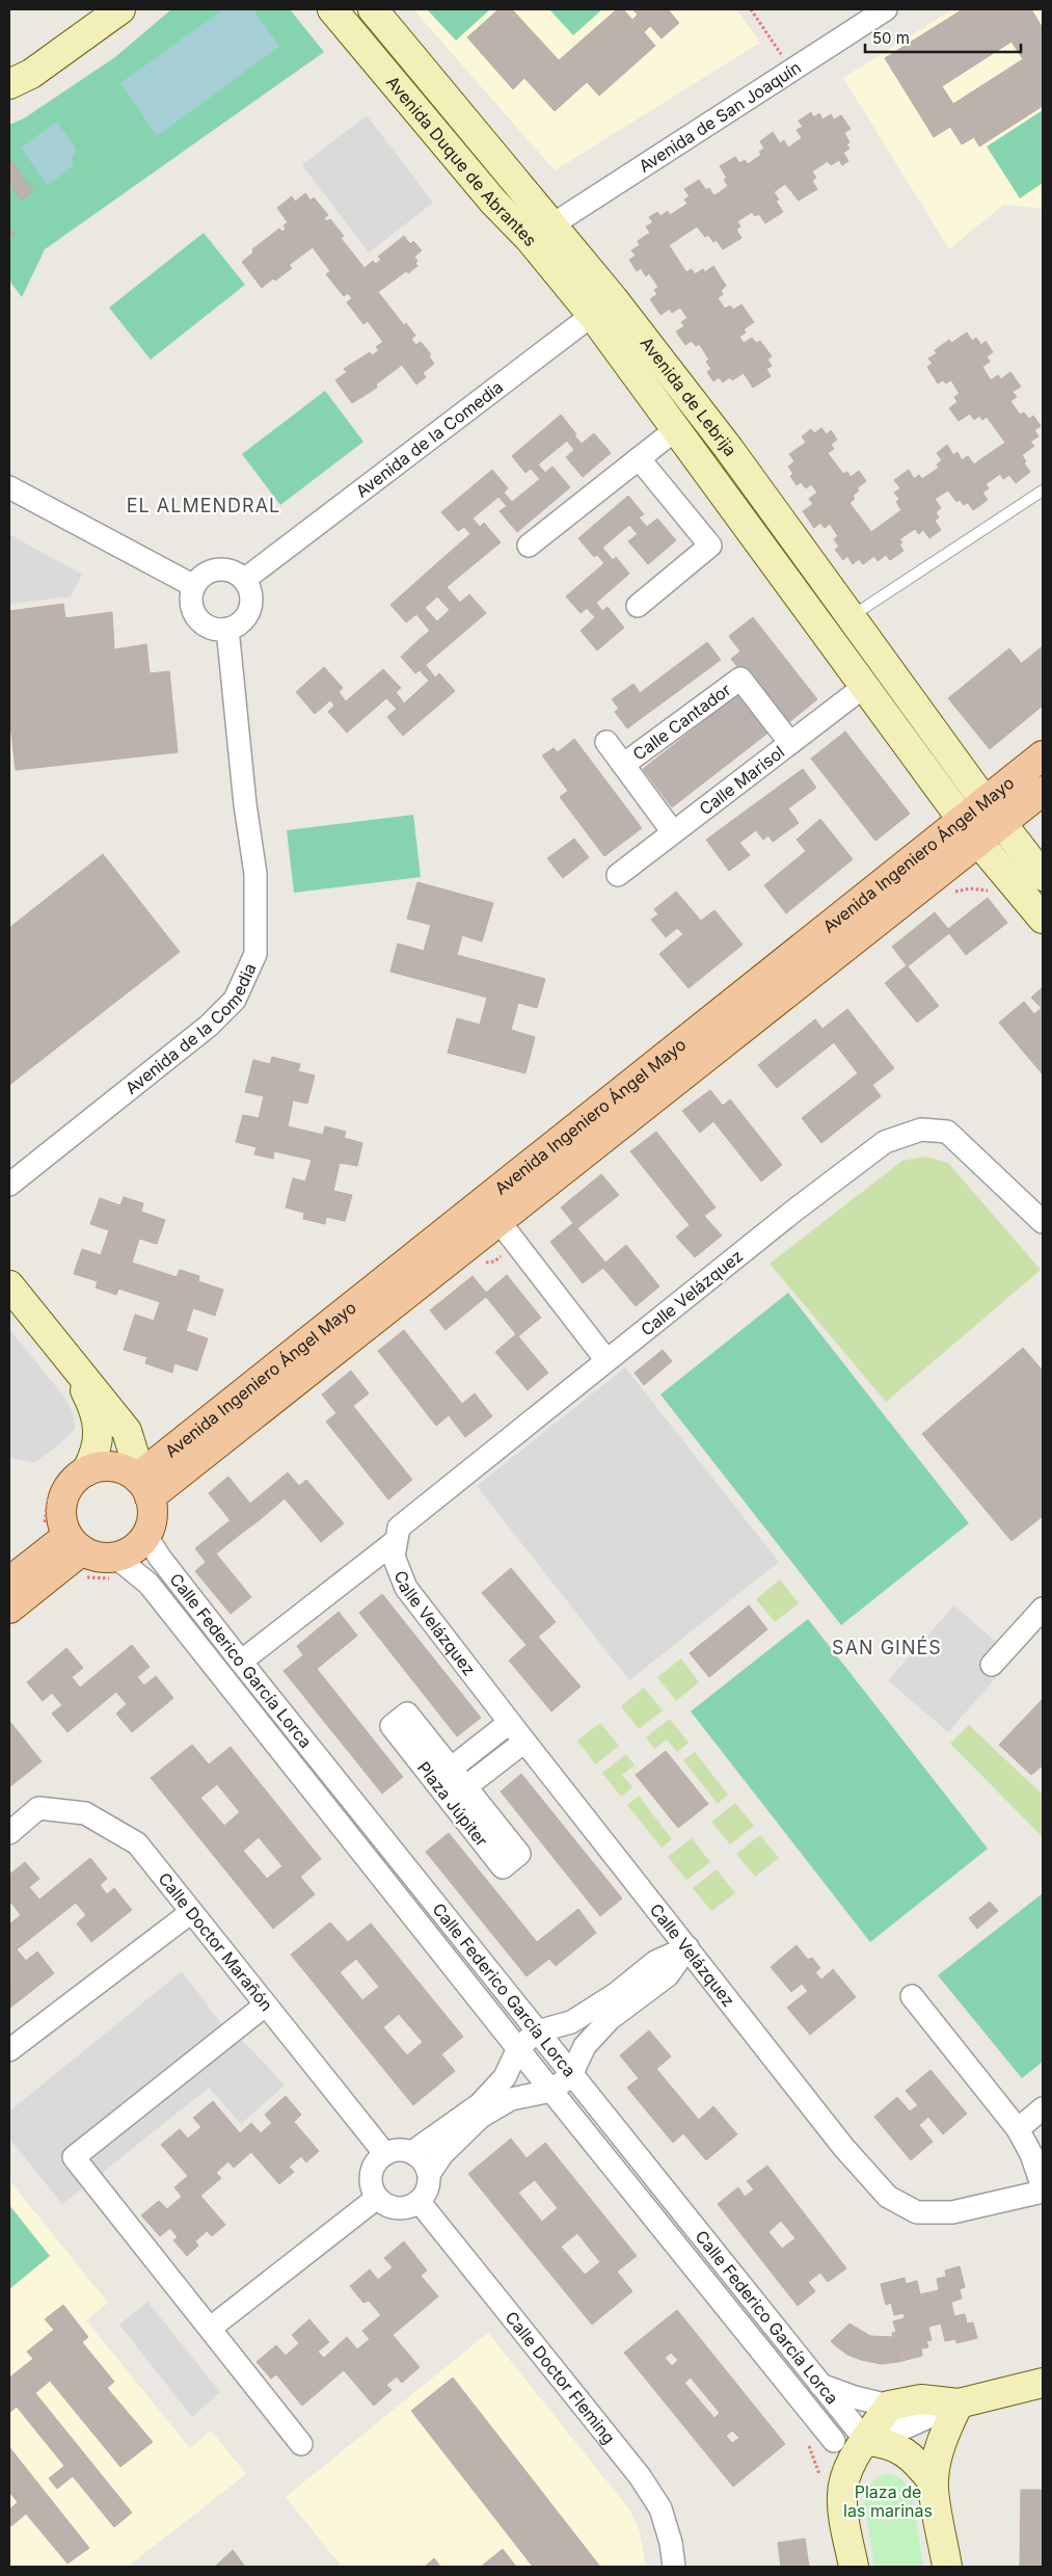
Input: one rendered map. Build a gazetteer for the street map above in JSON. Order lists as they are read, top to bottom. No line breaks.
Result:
{"streets":{"main road":["Avenida Duque de Abrantes","Avenida de Lebrija","Avenida Ingeniero Ángel Mayo"],"street":["Avenida de San Joaquín","Avenida de la Comedia","Calle Cantador","Calle Marisol","Calle Velázquez","Calle Federico García Lorca","Plaza Júpiter","Calle Doctor Marañón","Calle Doctor Fleming"]},"crossings":[["Avenida de San Joaquín","Avenida Duque de Abrantes"],["Avenida de San Joaquín","Avenida de Lebrija"],["Avenida Duque de Abrantes","Avenida de Lebrija"],["Avenida Duque de Abrantes","Avenida de la Comedia"],["Avenida de Lebrija","Avenida de la Comedia"],["Avenida de Lebrija","Calle Marisol"],["Avenida de Lebrija","Avenida Ingeniero Ángel Mayo"],["Calle Cantador","Calle Marisol"],["Avenida Ingeniero Ángel Mayo","Calle Federico García Lorca"],["Calle Velázquez","Plaza Júpiter"],["Calle Doctor Marañón","Calle Doctor Fleming"]],"districts":["EL ALMENDRAL","SAN GINÉS"],"parks":["Plaza de las marinas"],"scale_bar":"50 m"}
